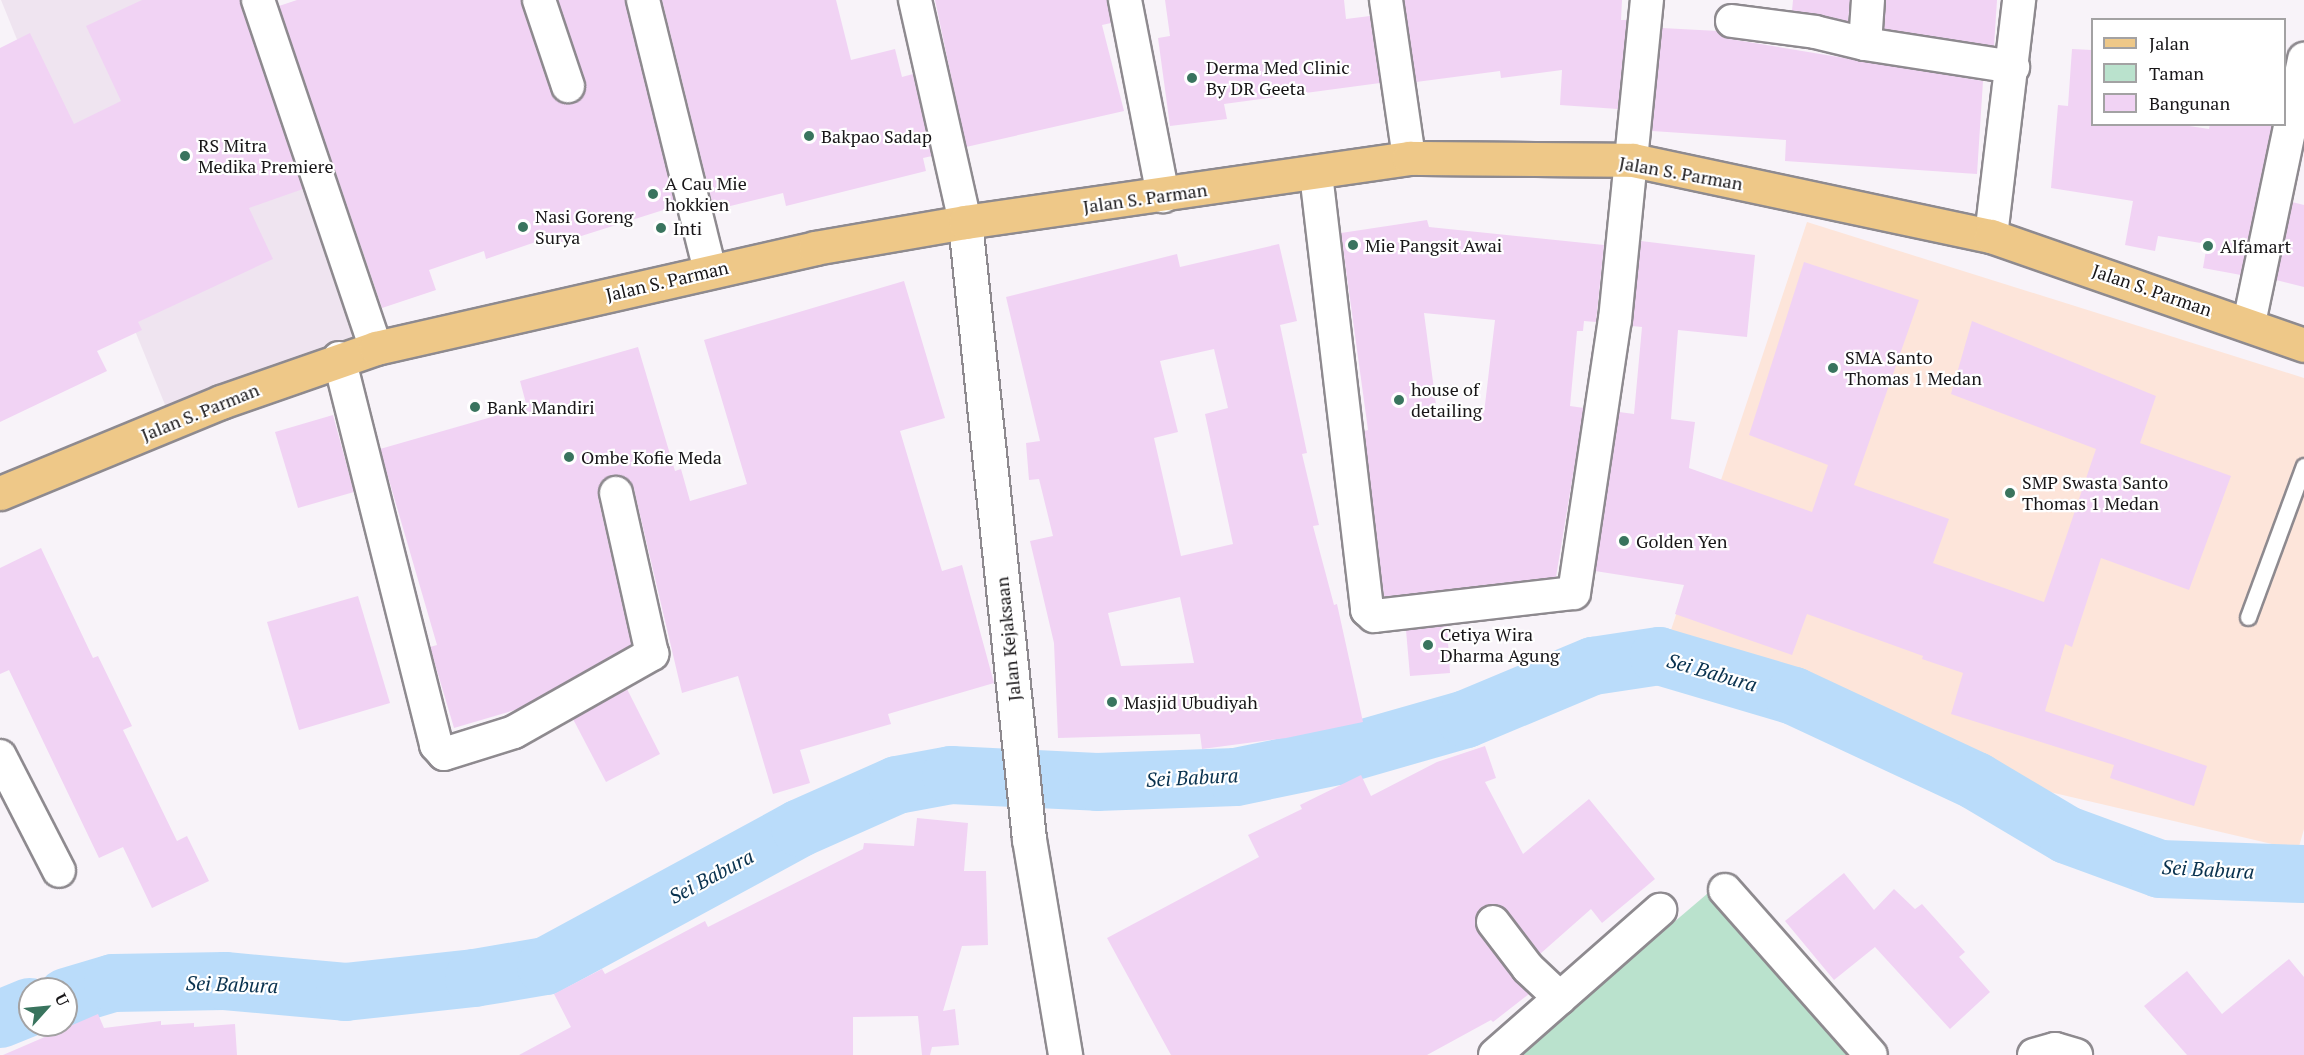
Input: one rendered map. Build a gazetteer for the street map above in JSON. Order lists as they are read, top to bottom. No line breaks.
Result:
{"streets":{"main road":["Jalan S. Parman","Jalan Kejaksaan"]},"crossings":[["Jalan S. Parman","Jalan Kejaksaan"]],"water":["Sei Babura"],"places":["Derma Med Clinic By DR Geeta","Bakpao Sadap","RS Mitra Medika Premiere","A Cau Mie hokkien","Nasi Goreng Surya","Inti","Mie Pangsit Awai","Alfamart","SMA Santo Thomas 1 Medan","house of detailing","Bank Mandiri","Ombe Kofie Meda","SMP Swasta Santo Thomas 1 Medan","Golden Yen","Cetiya Wira Dharma Agung","Masjid Ubudiyah"],"legend":["Jalan","Taman","Bangunan"],"north":"top right"}
